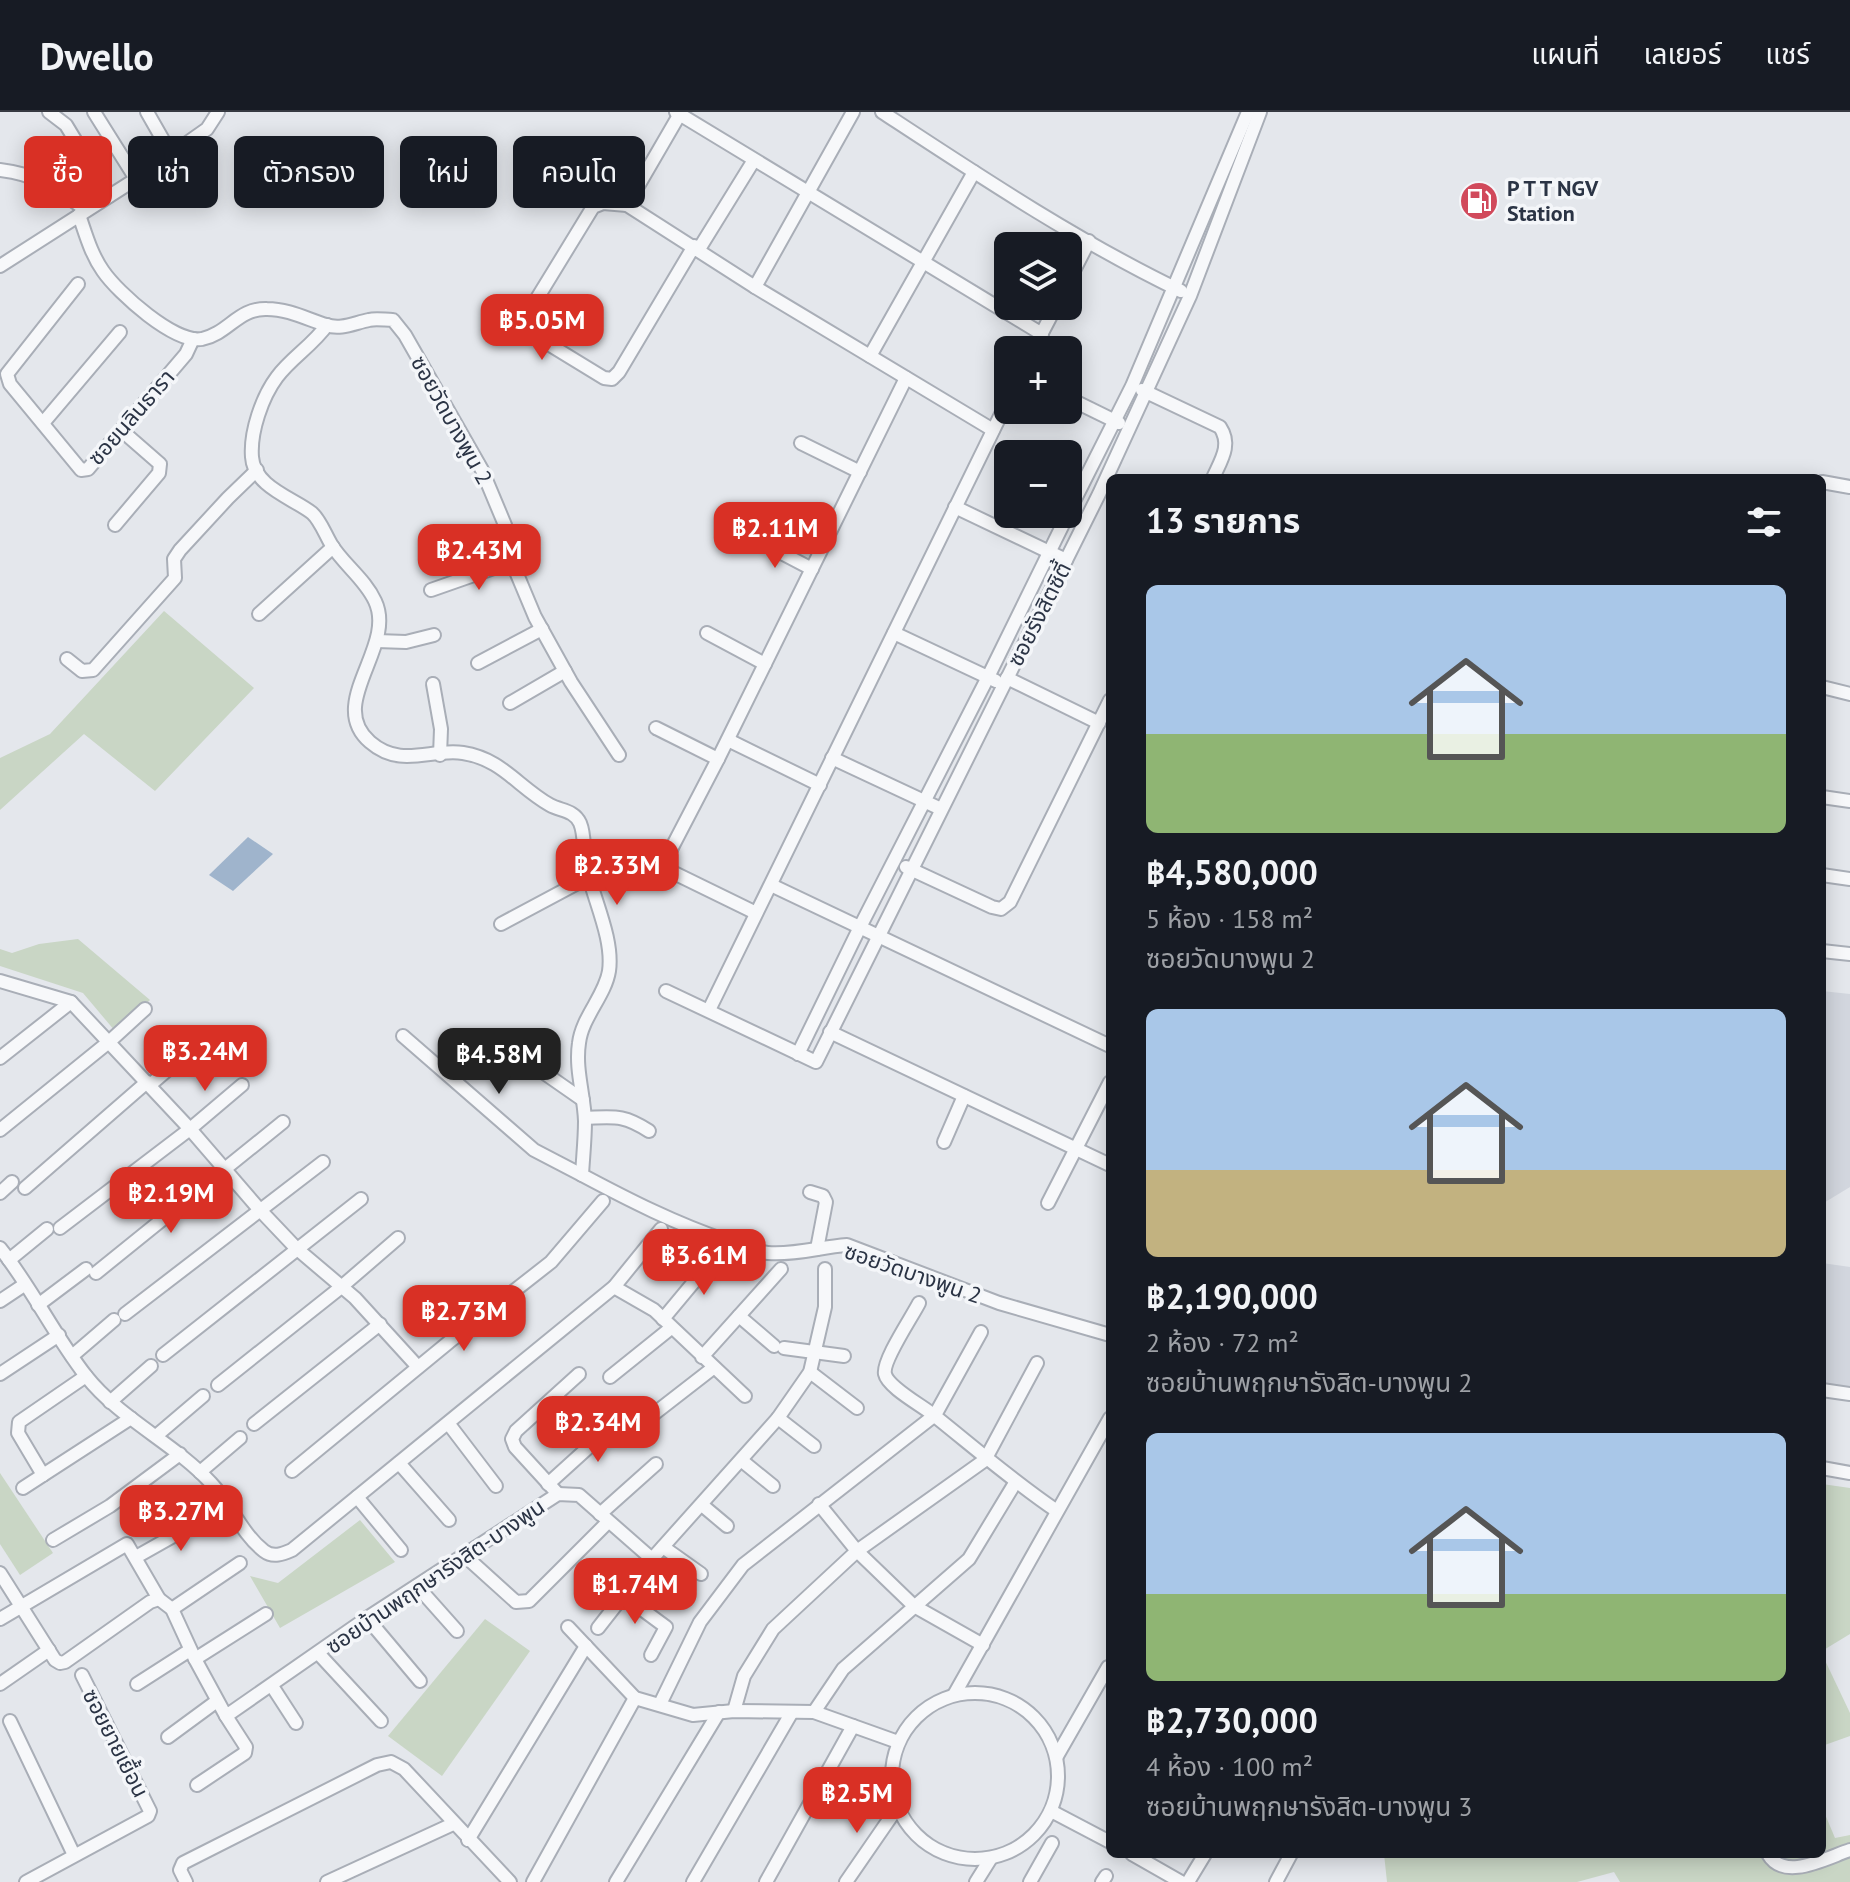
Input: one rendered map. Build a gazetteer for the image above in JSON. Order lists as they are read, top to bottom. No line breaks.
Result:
{"streets":{"street":["ซอยนลินธารา","ซอยวัดบางพูน 2","ซอยรังสิตซิตี้","ซอยบ้านพฤกษารังสิต-บางพูน","ซอยยายเยื้อน"]},"crossings":[["ซอยนลินธารา","ซอยวัดบางพูน 2"]],"places":{"fuel station":["P T T NGV Station"]},"page":{"header":"Dwello","nav":["แผนที่","เลเยอร์","แชร์"],"chip":["ซื้อ","เช่า","ตัวกรอง","ใหม่","คอนโด"],"map_buttons":["+","−"],"price":["฿5.05M","฿2.11M","฿2.43M","฿2.33M","฿3.24M","฿4.58M","฿2.19M","฿3.61M","฿2.73M","฿2.34M","฿3.27M","฿1.74M","฿2.5M"],"heading":"13 รายการ","list":[{"name":"฿4,580,000","note":"5 ห้อง · 158 m² · ซอยวัดบางพูน 2"},{"name":"฿2,190,000","note":"2 ห้อง · 72 m² · ซอยบ้านพฤกษารังสิต-บางพูน 2"},{"name":"฿2,730,000","note":"4 ห้อง · 100 m² · ซอยบ้านพฤกษารังสิต-บางพูน 3"}]}}
